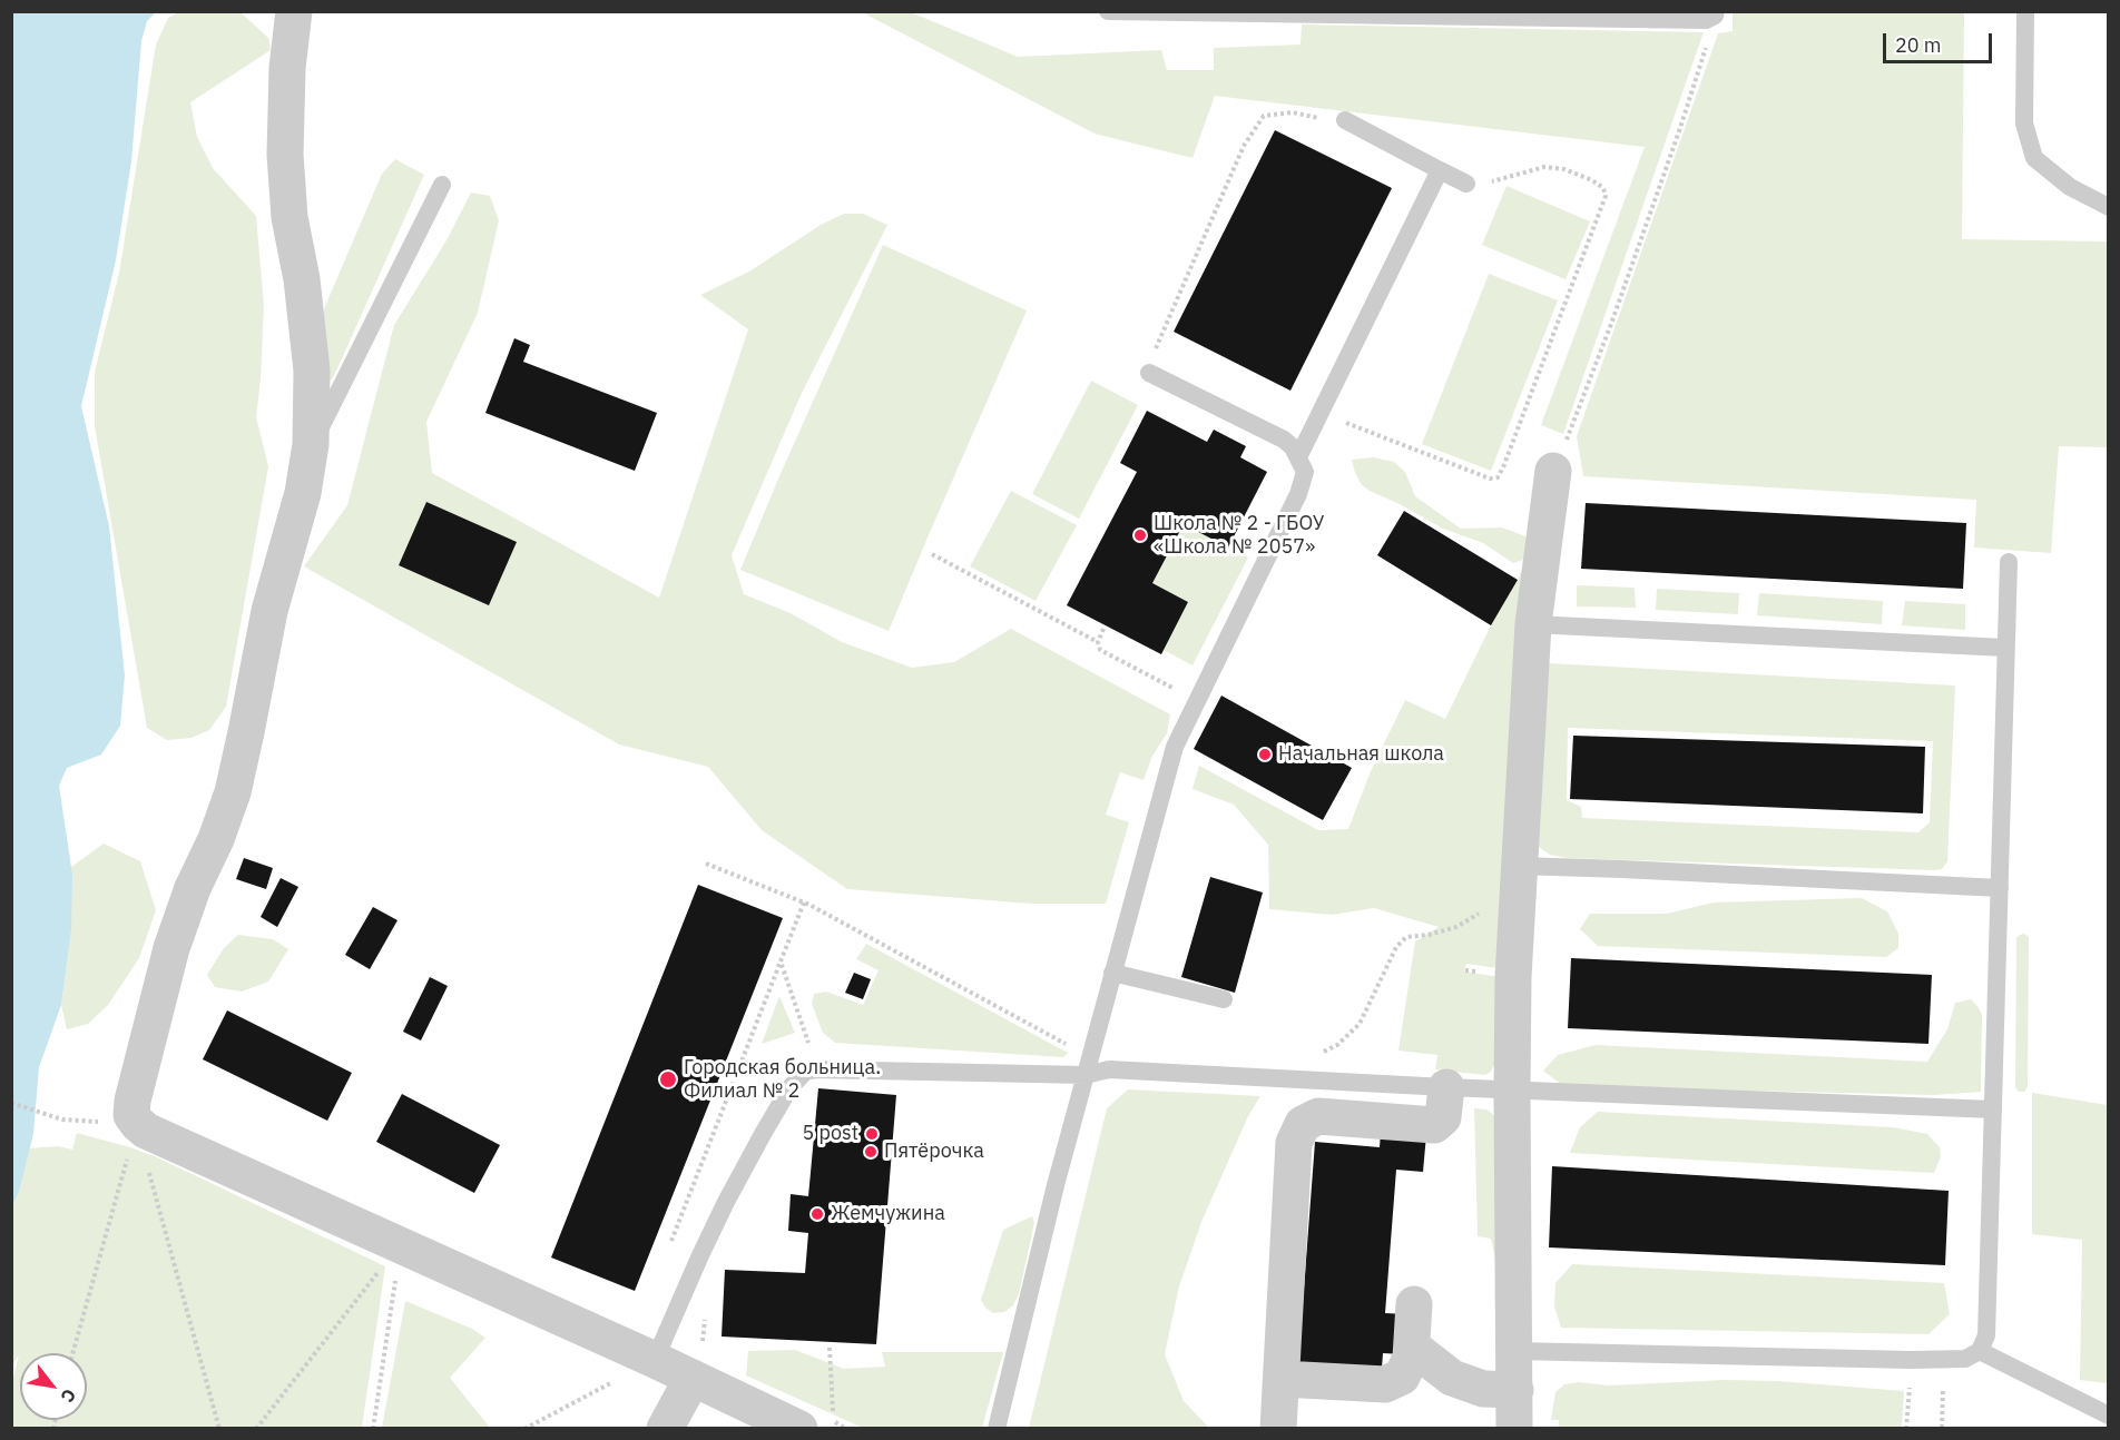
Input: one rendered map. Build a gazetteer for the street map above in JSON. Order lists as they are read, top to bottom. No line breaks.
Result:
{"places":["Школа № 2 - ГБОУ «Школа № 2057»","Начальная школа","Городская больница. Филиал № 2","5 post","Пятёрочка","Жемчужина"],"scale_bar":"20 m","north":"bottom right"}
